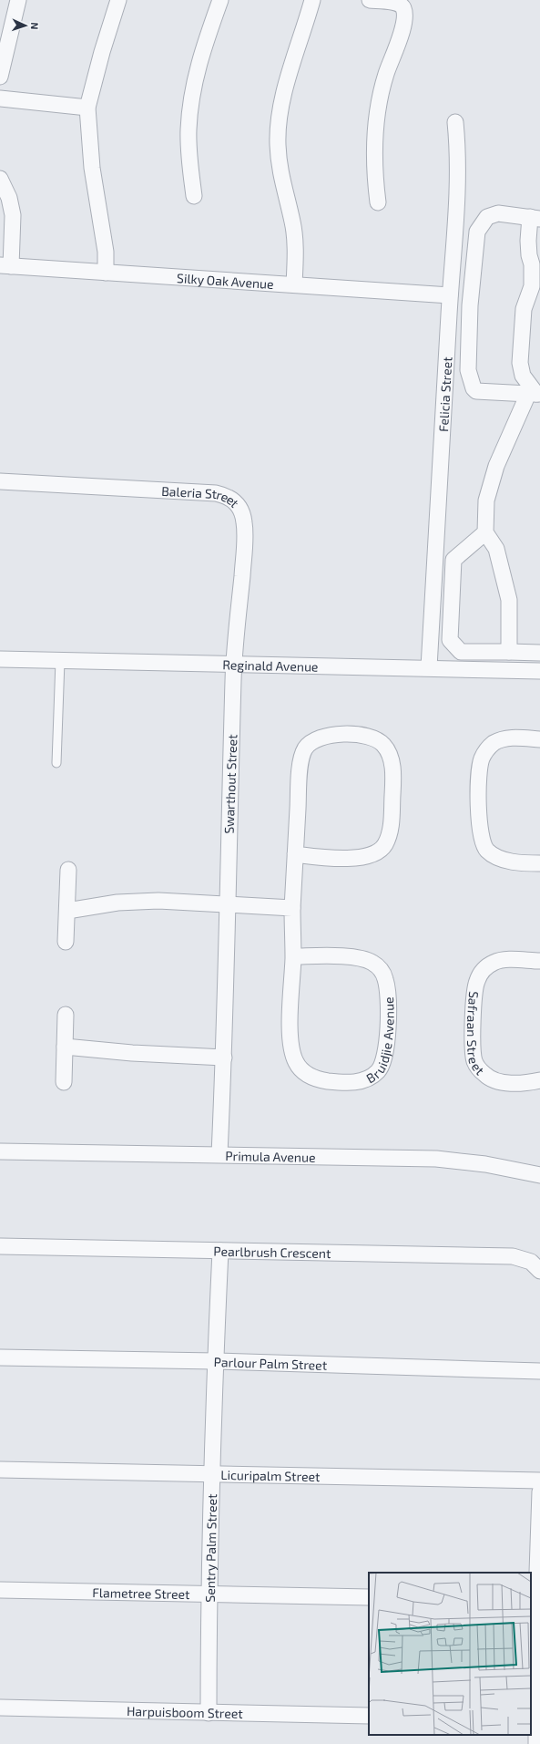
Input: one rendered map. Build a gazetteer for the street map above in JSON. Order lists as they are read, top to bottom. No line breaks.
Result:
{"streets":{"street":["Silky Oak Avenue","Felicia Street","Baleria Street","Reginald Avenue","Swarthout Street","Safraan Street","Bruidjie Avenue","Primula Avenue","Pearlbrush Crescent","Parlour Palm Street","Licuripalm Street","Sentry Palm Street","Flametree Street","Harpuisboom Street"]},"crossings":[["Silky Oak Avenue","Felicia Street"],["Felicia Street","Reginald Avenue"],["Baleria Street","Reginald Avenue"],["Baleria Street","Swarthout Street"],["Reginald Avenue","Swarthout Street"],["Swarthout Street","Primula Avenue"],["Pearlbrush Crescent","Sentry Palm Street"],["Parlour Palm Street","Sentry Palm Street"],["Licuripalm Street","Sentry Palm Street"],["Sentry Palm Street","Flametree Street"],["Sentry Palm Street","Harpuisboom Street"]],"north":"right"}
